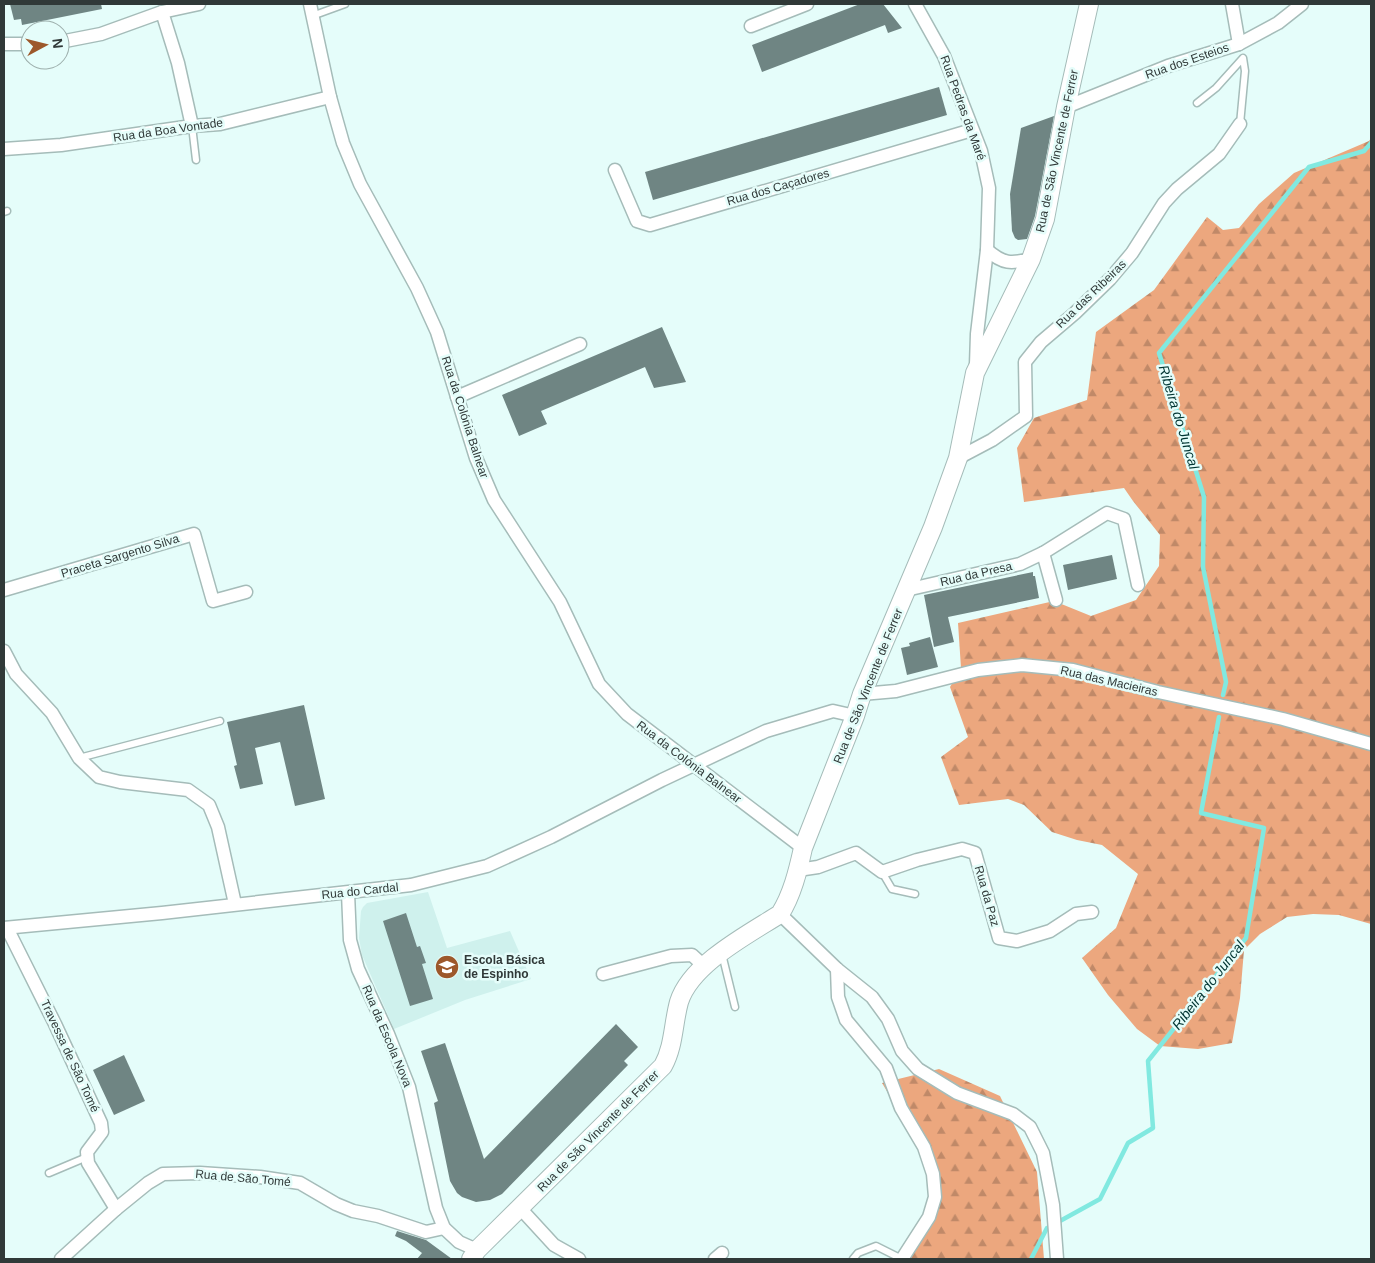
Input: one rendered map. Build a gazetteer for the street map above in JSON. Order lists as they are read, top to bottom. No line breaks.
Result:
{"streets":{"street":["Rua dos Esteios","Rua Pedras da Maré","Rua da Boa Vontade","Rua de São Vincente de Ferrer","Rua dos Caçadores","Rua das Ribeiras","Rua da Colónia Balnear","Praceta Sargento Silva","Rua da Presa","Rua das Macieiras","Rua do Cardal","Rua da Paz","Rua da Escola Nova","Travessa de São Tomé","Rua de São Tomé"]},"crossings":[["Rua dos Esteios","Rua de São Vincente de Ferrer"],["Rua Pedras da Maré","Rua de São Vincente de Ferrer"],["Rua Pedras da Maré","Rua dos Caçadores"],["Rua da Boa Vontade","Rua da Colónia Balnear"],["Rua de São Vincente de Ferrer","Rua das Ribeiras"],["Rua de São Vincente de Ferrer","Rua da Colónia Balnear"],["Rua de São Vincente de Ferrer","Rua da Presa"],["Rua de São Vincente de Ferrer","Rua das Macieiras"],["Rua de São Vincente de Ferrer","Rua do Cardal"],["Rua de São Vincente de Ferrer","Rua da Escola Nova"],["Rua da Colónia Balnear","Rua do Cardal"],["Rua do Cardal","Rua da Escola Nova"],["Rua do Cardal","Travessa de São Tomé"],["Rua da Escola Nova","Rua de São Tomé"]],"water":["Ribeira do Juncal"],"places":{"school or university":["Escola Básica de Espinho"]},"north":"right"}
